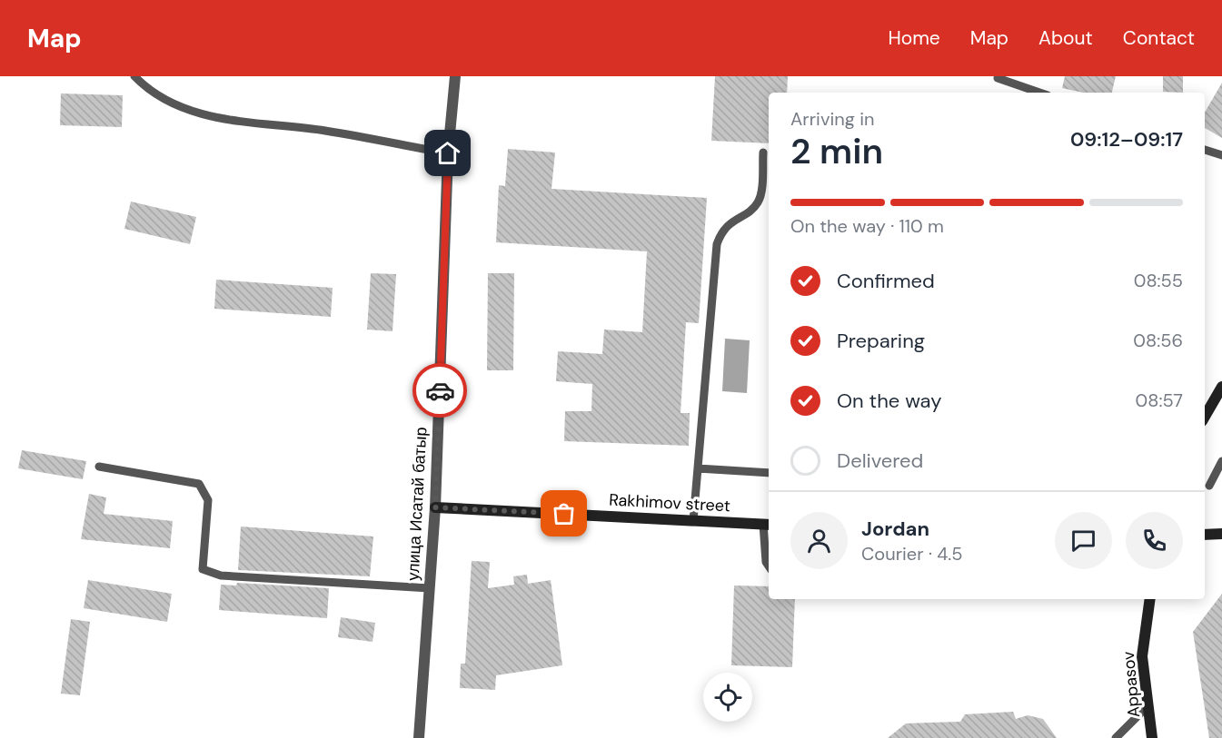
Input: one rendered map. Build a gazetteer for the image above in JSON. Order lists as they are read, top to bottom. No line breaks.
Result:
{"streets":{"street":["Rakhimov street","улица Исатай батыр","Appasov"]},"crossings":[["Rakhimov street","улица Исатай батыр"]],"page":{"header":"Map","nav":["Home","Map","About","Contact"],"heading":["2 min","Arriving in","09:12–09:17"],"panel":["Jordan","Courier · 4.5"],"bar":"On the way · 110 m","list":[["Confirmed","08:55"],["Preparing","08:56"],["On the way","08:57"],"Delivered"]}}
